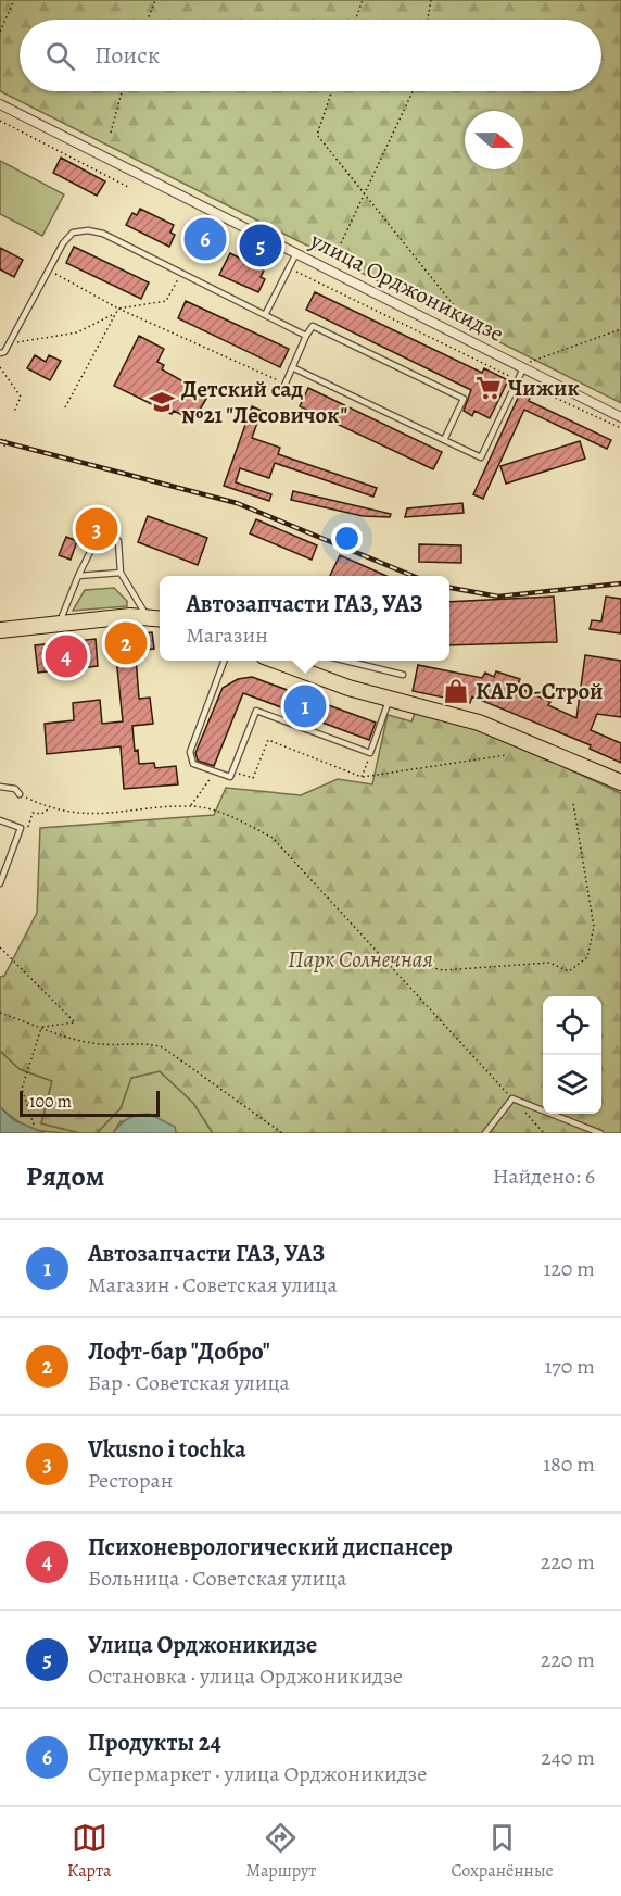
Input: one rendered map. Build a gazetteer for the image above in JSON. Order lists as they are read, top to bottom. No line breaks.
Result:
{"streets":{"street":["улица Орджоникидзе"]},"parks":["Парк Солнечная"],"places":{"supermarket":["Чижик"],"school or university":["Детский сад №21 \"Лесовичок\""],"shop":["КАРО-Строй"]},"scale_bar":"100 m","north":"right","page":{"search":"Поиск","pins":["6","5","3","2","4","1"],"popup":["Автозапчасти ГАЗ, УАЗ","Магазин"],"scale":"100 m","heading":["Рядом","Найдено: 6"],"list":[{"mark":"1","name":"Автозапчасти ГАЗ, УАЗ","note":"Магазин · Советская улица","value":"120 m"},{"mark":"2","name":"Лофт-бар \"Добро\"","note":"Бар · Советская улица","value":"170 m"},{"mark":"3","name":"Vkusno i tochka","note":"Ресторан","value":"180 m"},{"mark":"4","name":"Психоневрологический диспансер","note":"Больница · Советская улица","value":"220 m"},{"mark":"5","name":"Улица Орджоникидзе","note":"Остановка · улица Орджоникидзе","value":"220 m"},{"mark":"6","name":"Продукты 24","note":"Супермаркет · улица Орджоникидзе","value":"240 m"}],"nav":["Карта","Маршрут","Сохранённые"]}}
